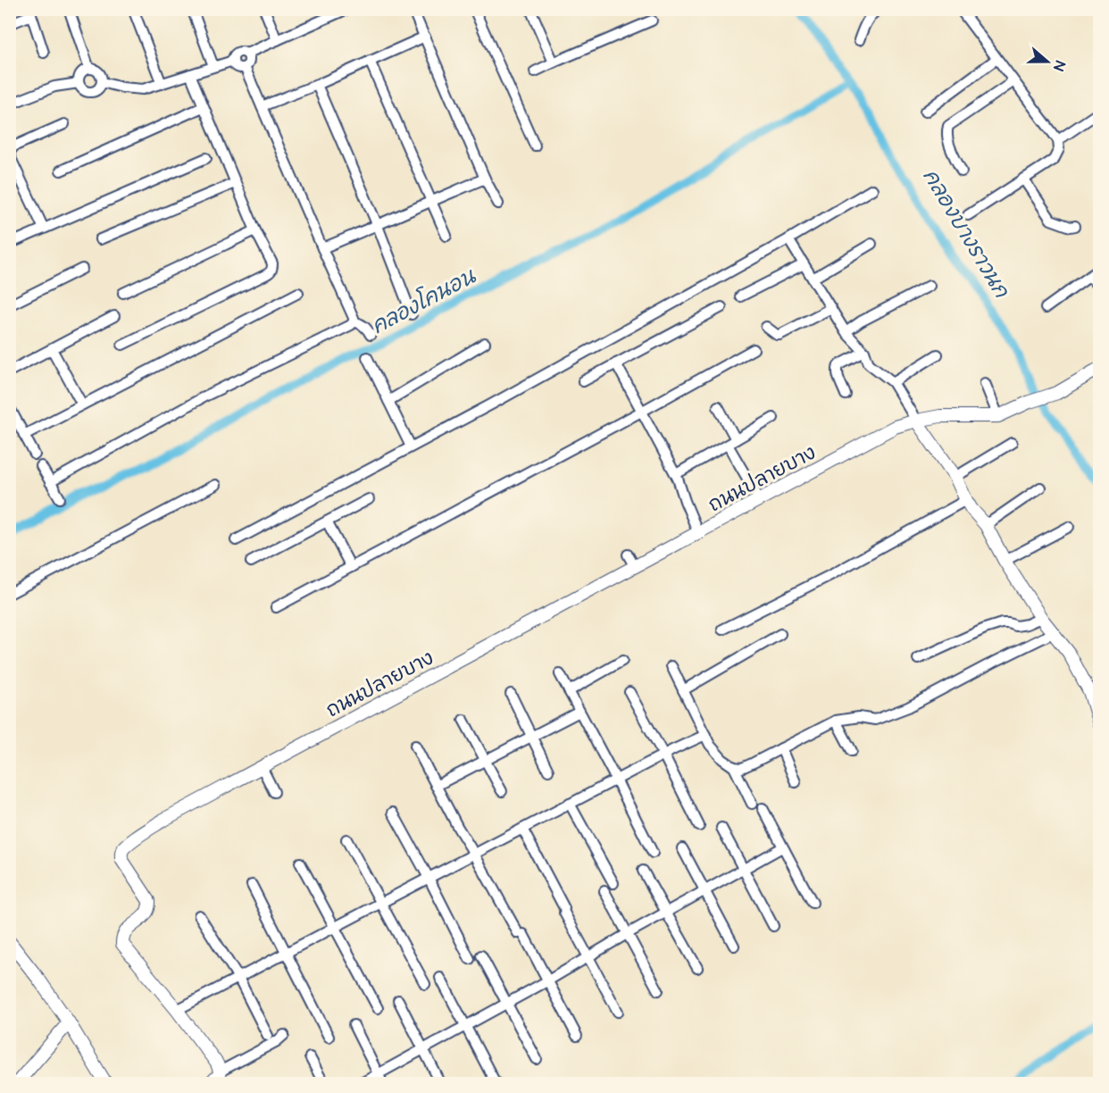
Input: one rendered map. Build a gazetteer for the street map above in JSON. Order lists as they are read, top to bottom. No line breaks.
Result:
{"streets":{"street":["ถนนปลายบาง"]},"water":["คลองบางราวนก","คลองโคนอน"],"north":"right"}
